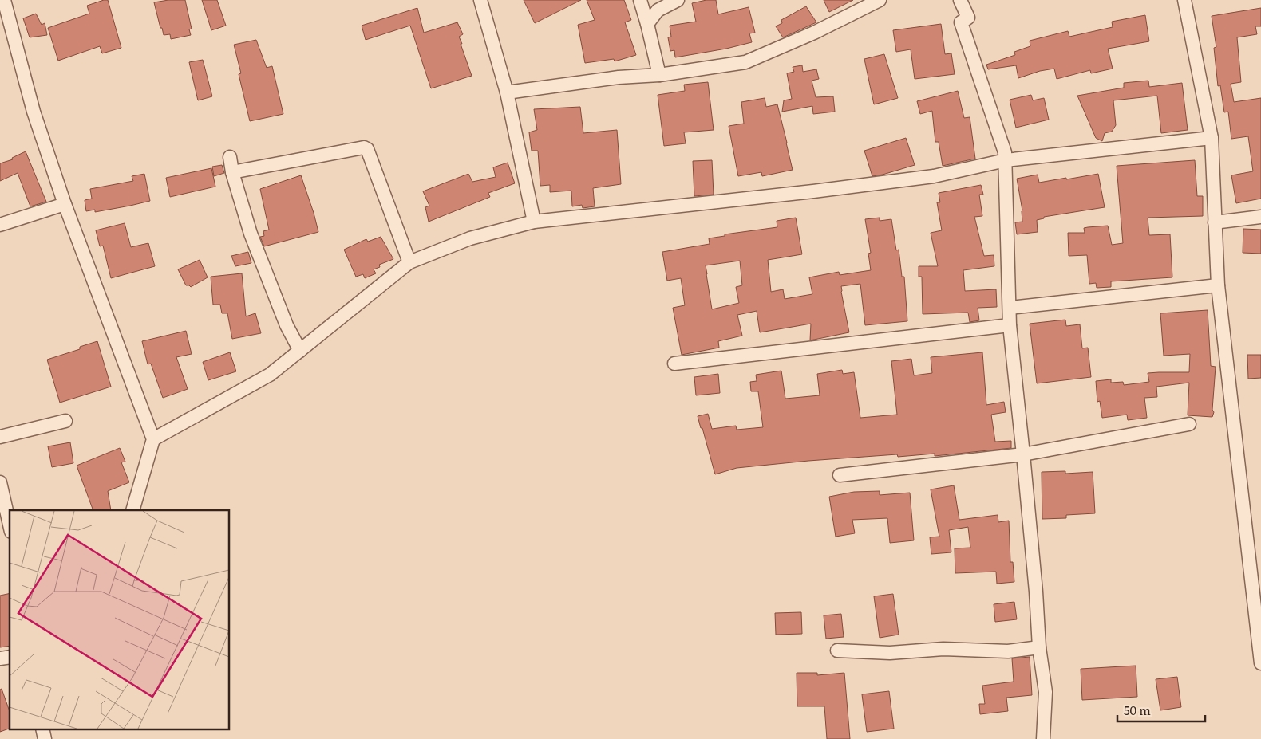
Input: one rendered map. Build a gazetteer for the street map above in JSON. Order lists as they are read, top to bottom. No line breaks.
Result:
{"scale_bar":"50 m"}
